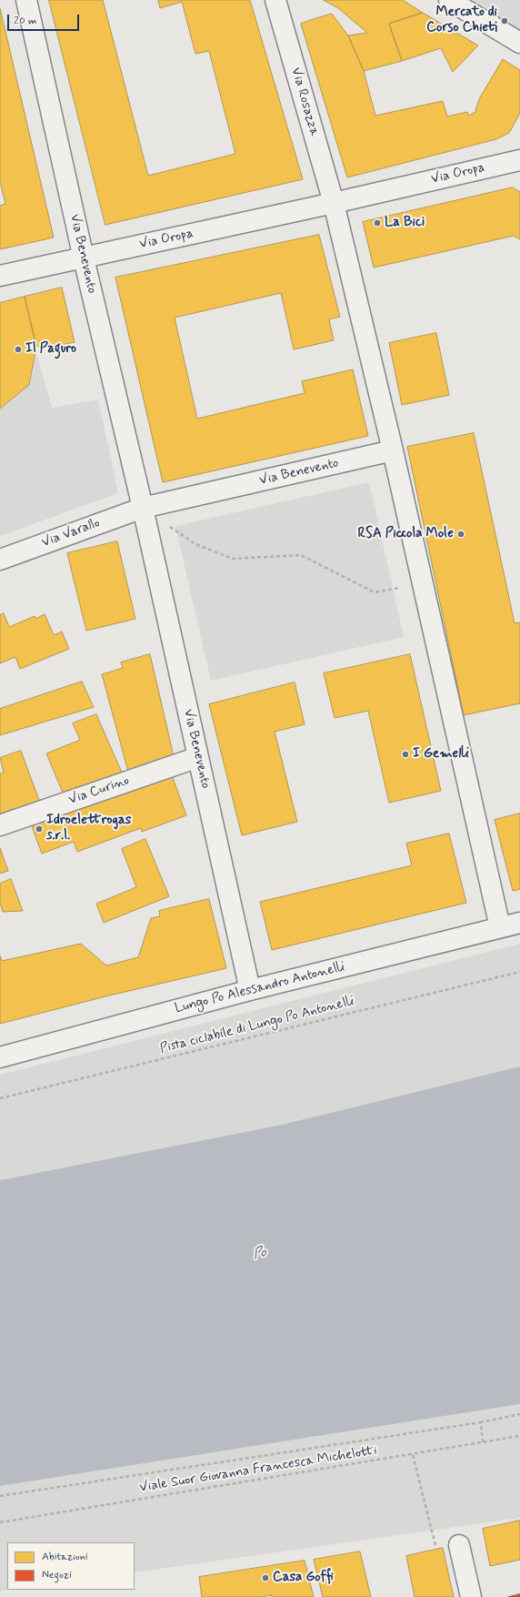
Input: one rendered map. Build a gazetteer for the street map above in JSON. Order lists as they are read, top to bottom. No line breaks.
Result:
{"streets":{"street":["Via Rosazza","Via Oropa","Via Benevento","Via Varallo","Via Curino","Lungo Po Alessandro Antonelli"],"path":["Pista ciclabile di Lungo Po Antonelli","Viale Suor Giovanna Francesca Michelotti"]},"crossings":[["Via Rosazza","Via Oropa"],["Via Oropa","Via Benevento"],["Via Benevento","Via Varallo"],["Via Benevento","Via Curino"],["Via Benevento","Lungo Po Alessandro Antonelli"]],"water":["Po"],"places":["Mercato di Corso Chieti","La Bici","Il Paguro","RSA Piccola Mole","I Gemelli","Idroelettrogas s.r.l.","Casa Goffi"],"legend":["Abitazioni","Negozi"],"scale_bar":"20 m"}
